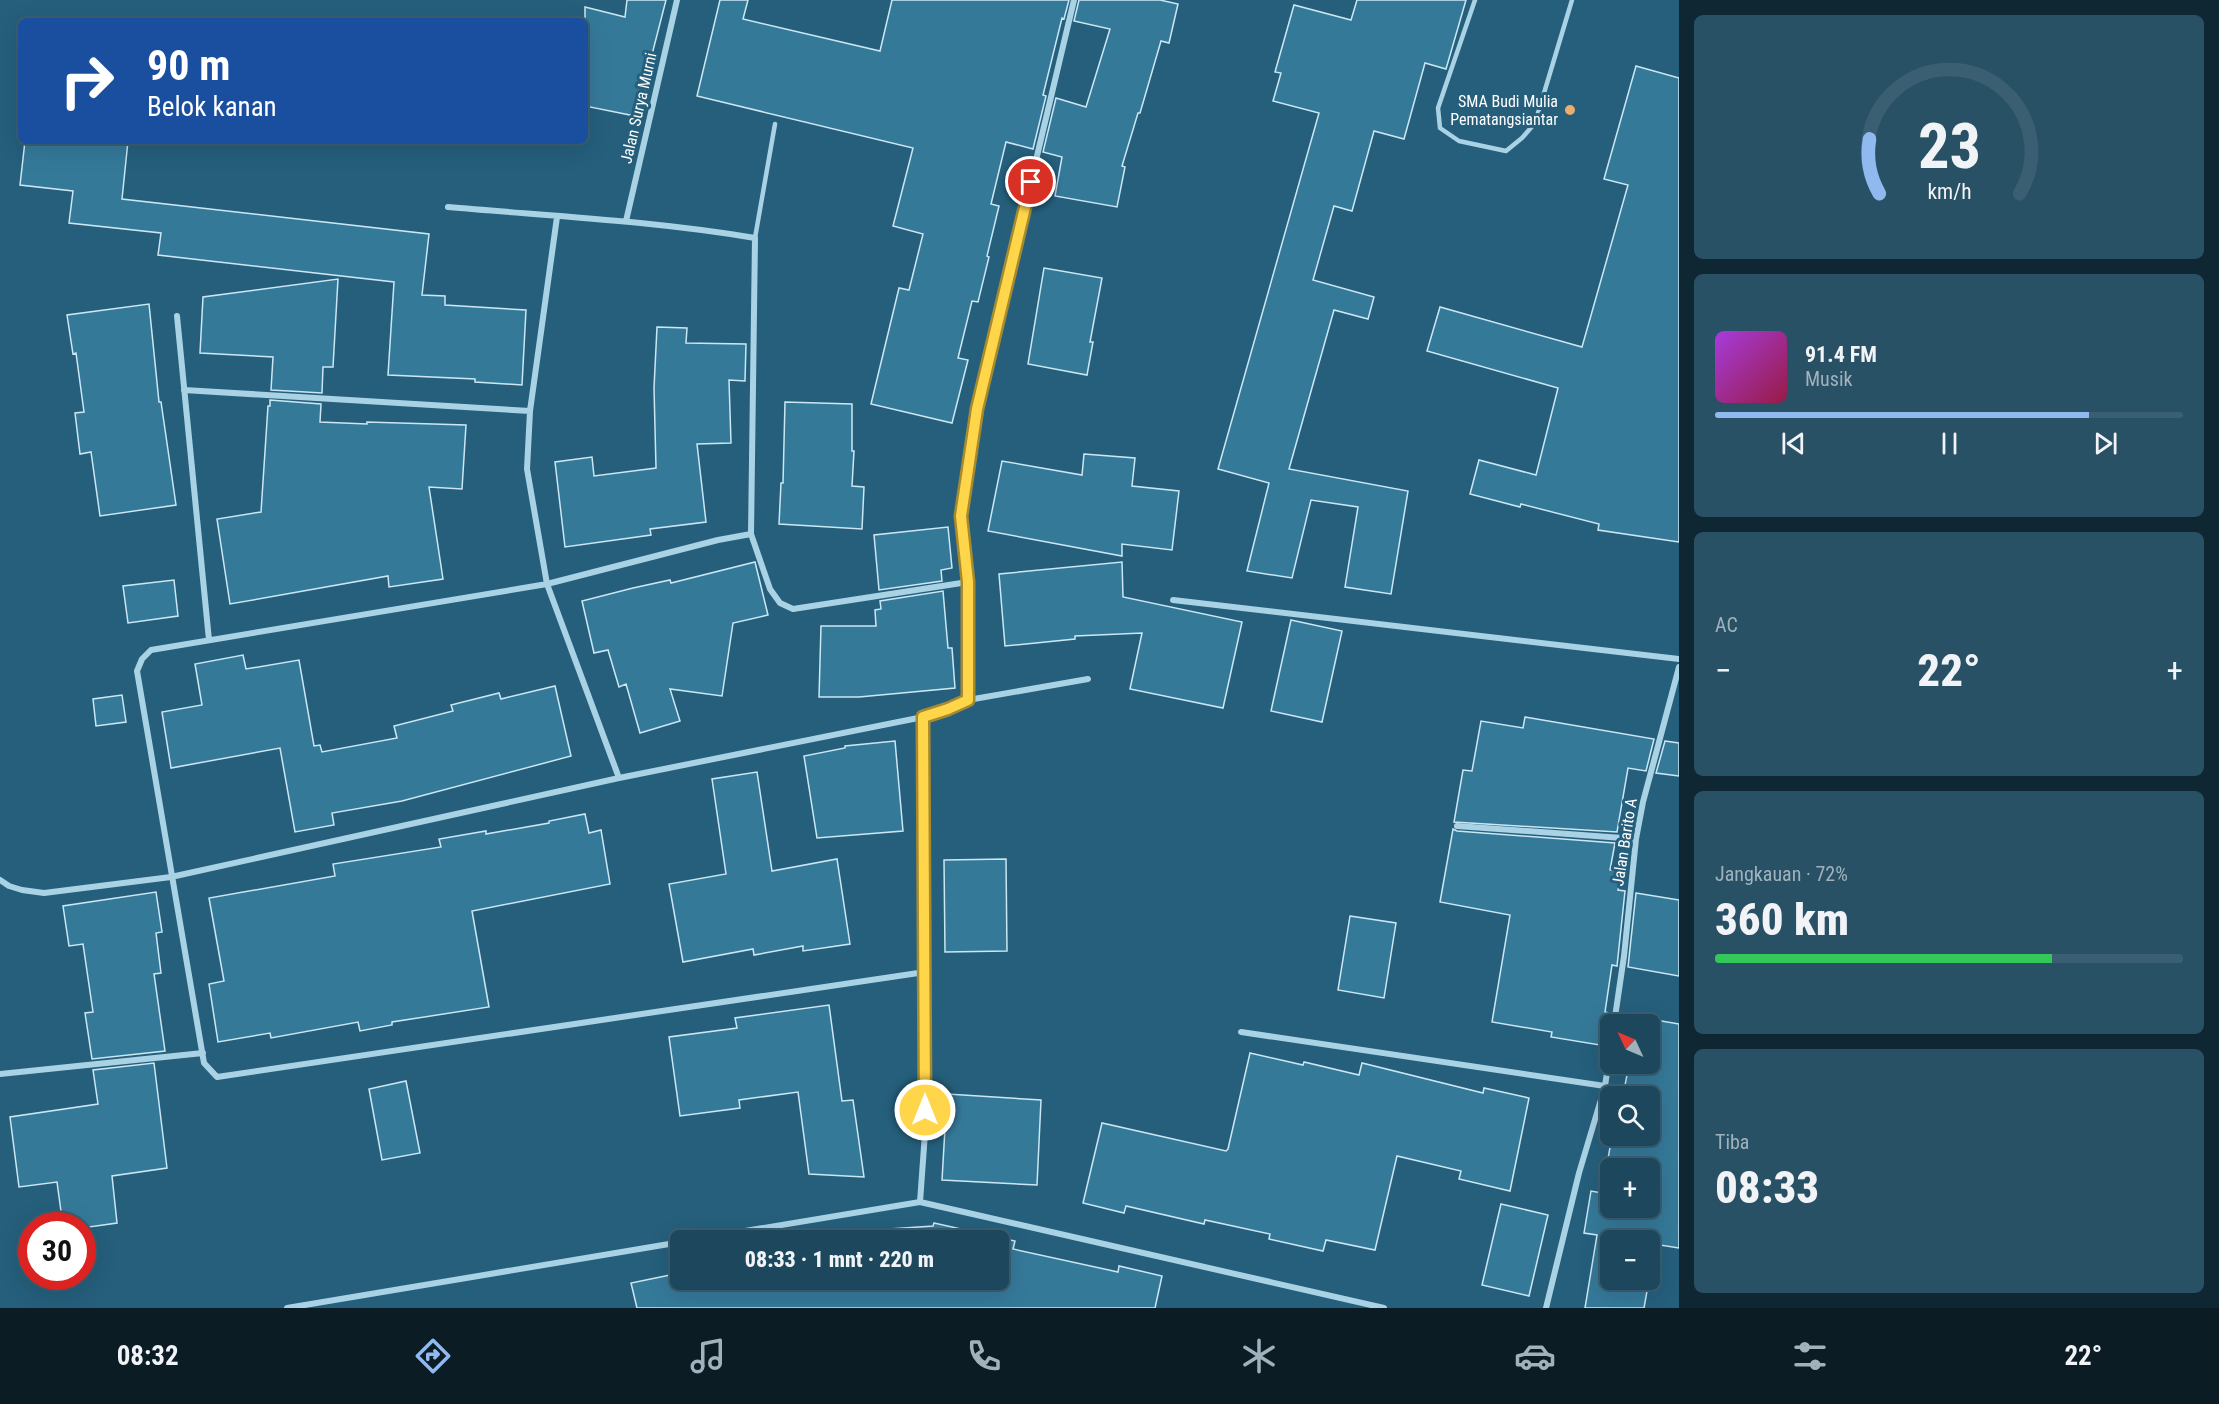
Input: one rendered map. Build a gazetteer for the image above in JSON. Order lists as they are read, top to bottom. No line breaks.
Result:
{"streets":{"street":["Jalan Surya Murni","Jalan Barito A"]},"places":["SMA Budi Mulia Pematangsiantar"],"north":"top left","page":{"turn":["90 m","Belok kanan"],"song":["91.4 FM","Musik"],"tile":["AC",["Jangkauan · 72%","360 km"],["Tiba","08:33"]],"heat":["−","22°","+"],"map_buttons":["+","−"],"limit":"30","trip":"08:33 · 1 mnt · 220 m","tabs":["08:32","22°"],"gauge":["23","km/h"]}}
